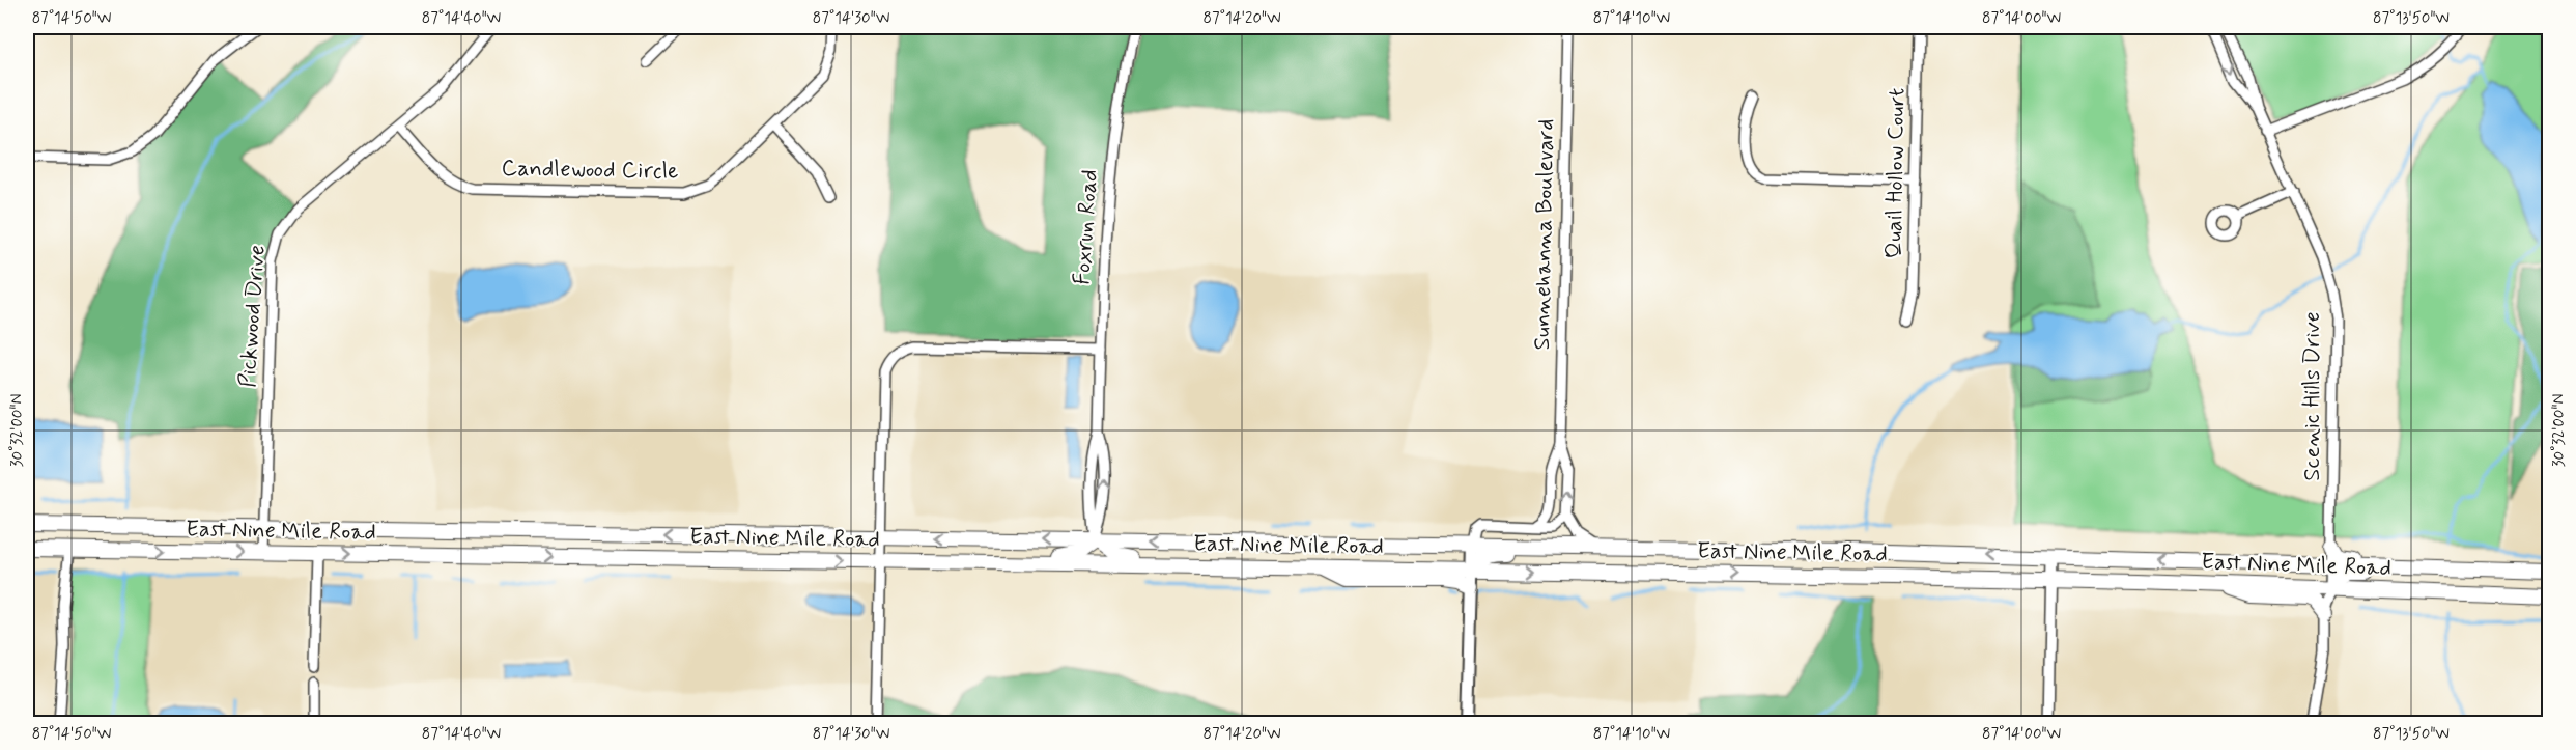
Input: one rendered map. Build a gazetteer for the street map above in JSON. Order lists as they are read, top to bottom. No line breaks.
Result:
{"streets":{"main road":["East Nine Mile Road"],"street":["Candlewood Circle","Quail Hollow Court","Foxrun Road","Sunnehanna Boulevard","Pickwood Drive","Scenic Hills Drive"]},"crossings":[["Candlewood Circle","Pickwood Drive"],["Foxrun Road","East Nine Mile Road"],["Pickwood Drive","East Nine Mile Road"],["Scenic Hills Drive","East Nine Mile Road"]],"coordinates":["87°14'50\"W","87°14'40\"W","87°14'30\"W","87°14'20\"W","87°14'10\"W","87°14'00\"W","87°13'50\"W","30°32'00\"N"]}
